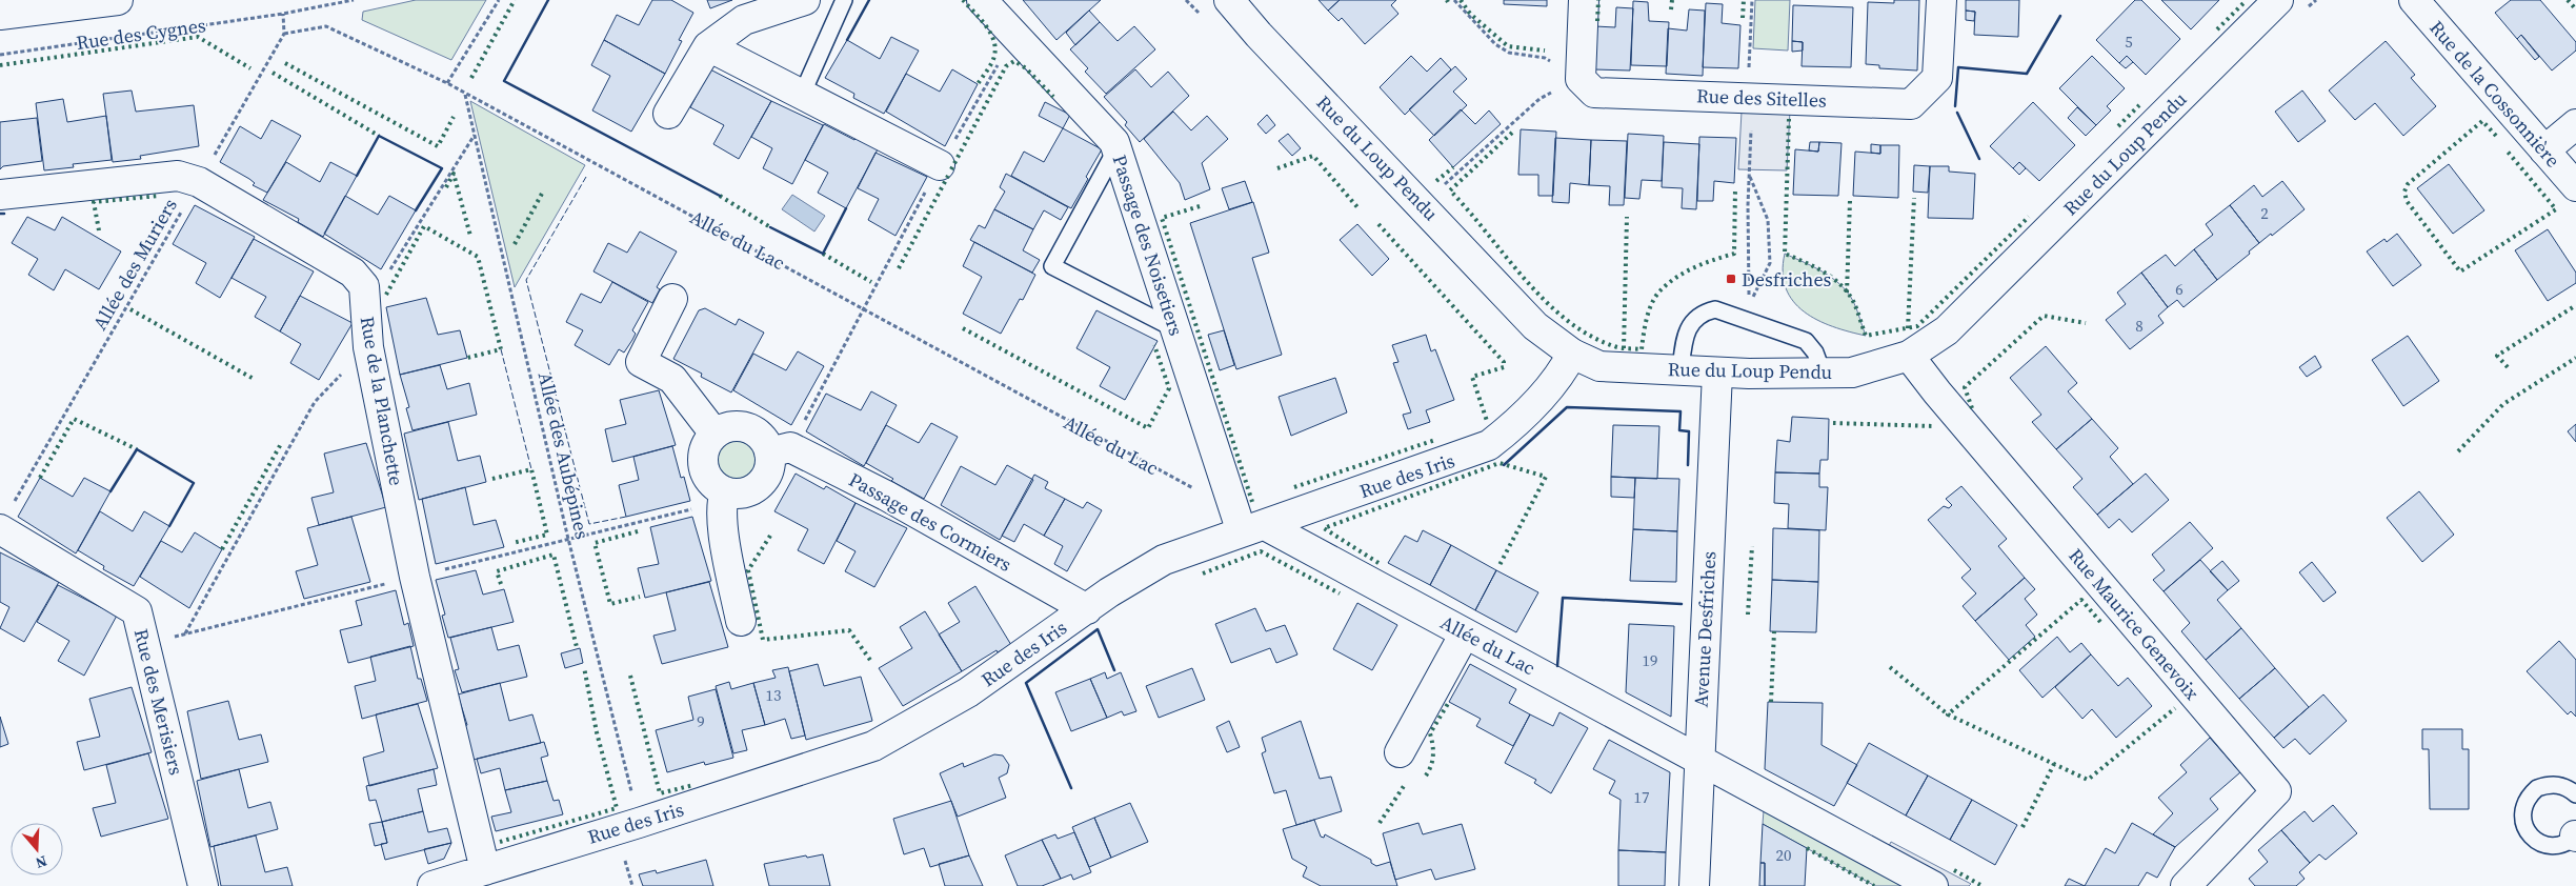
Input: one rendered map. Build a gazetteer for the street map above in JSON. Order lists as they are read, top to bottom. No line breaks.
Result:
{"streets":{"street":["Rue des Cygnes","Rue de la Cossonnière","Rue des Sitelles","Rue du Loup Pendu","Allée du Lac","Passage des Noisetiers","Rue de la Planchette","Rue des Iris","Passage des Cormiers","Rue Maurice Genevoix","Avenue Desfriches","Rue des Merisiers"],"path":["Allée des Muriers","Allée des Aubépines"]},"crossings":[["Rue du Loup Pendu","Rue des Iris"],["Rue du Loup Pendu","Rue Maurice Genevoix"],["Rue du Loup Pendu","Avenue Desfriches"],["Allée du Lac","Passage des Noisetiers"],["Allée du Lac","Allée des Muriers"],["Allée du Lac","Allée des Aubépines"],["Allée du Lac","Rue des Iris"],["Allée du Lac","Avenue Desfriches"],["Passage des Noisetiers","Rue des Iris"],["Allée des Muriers","Rue des Merisiers"],["Rue de la Planchette","Rue des Iris"],["Allée des Aubépines","Rue des Iris"],["Rue des Iris","Passage des Cormiers"]],"places":{"transit":["Desfriches"]},"house_numbers":["5","2","6","8","19","13","9","17","20"],"north":"bottom"}
